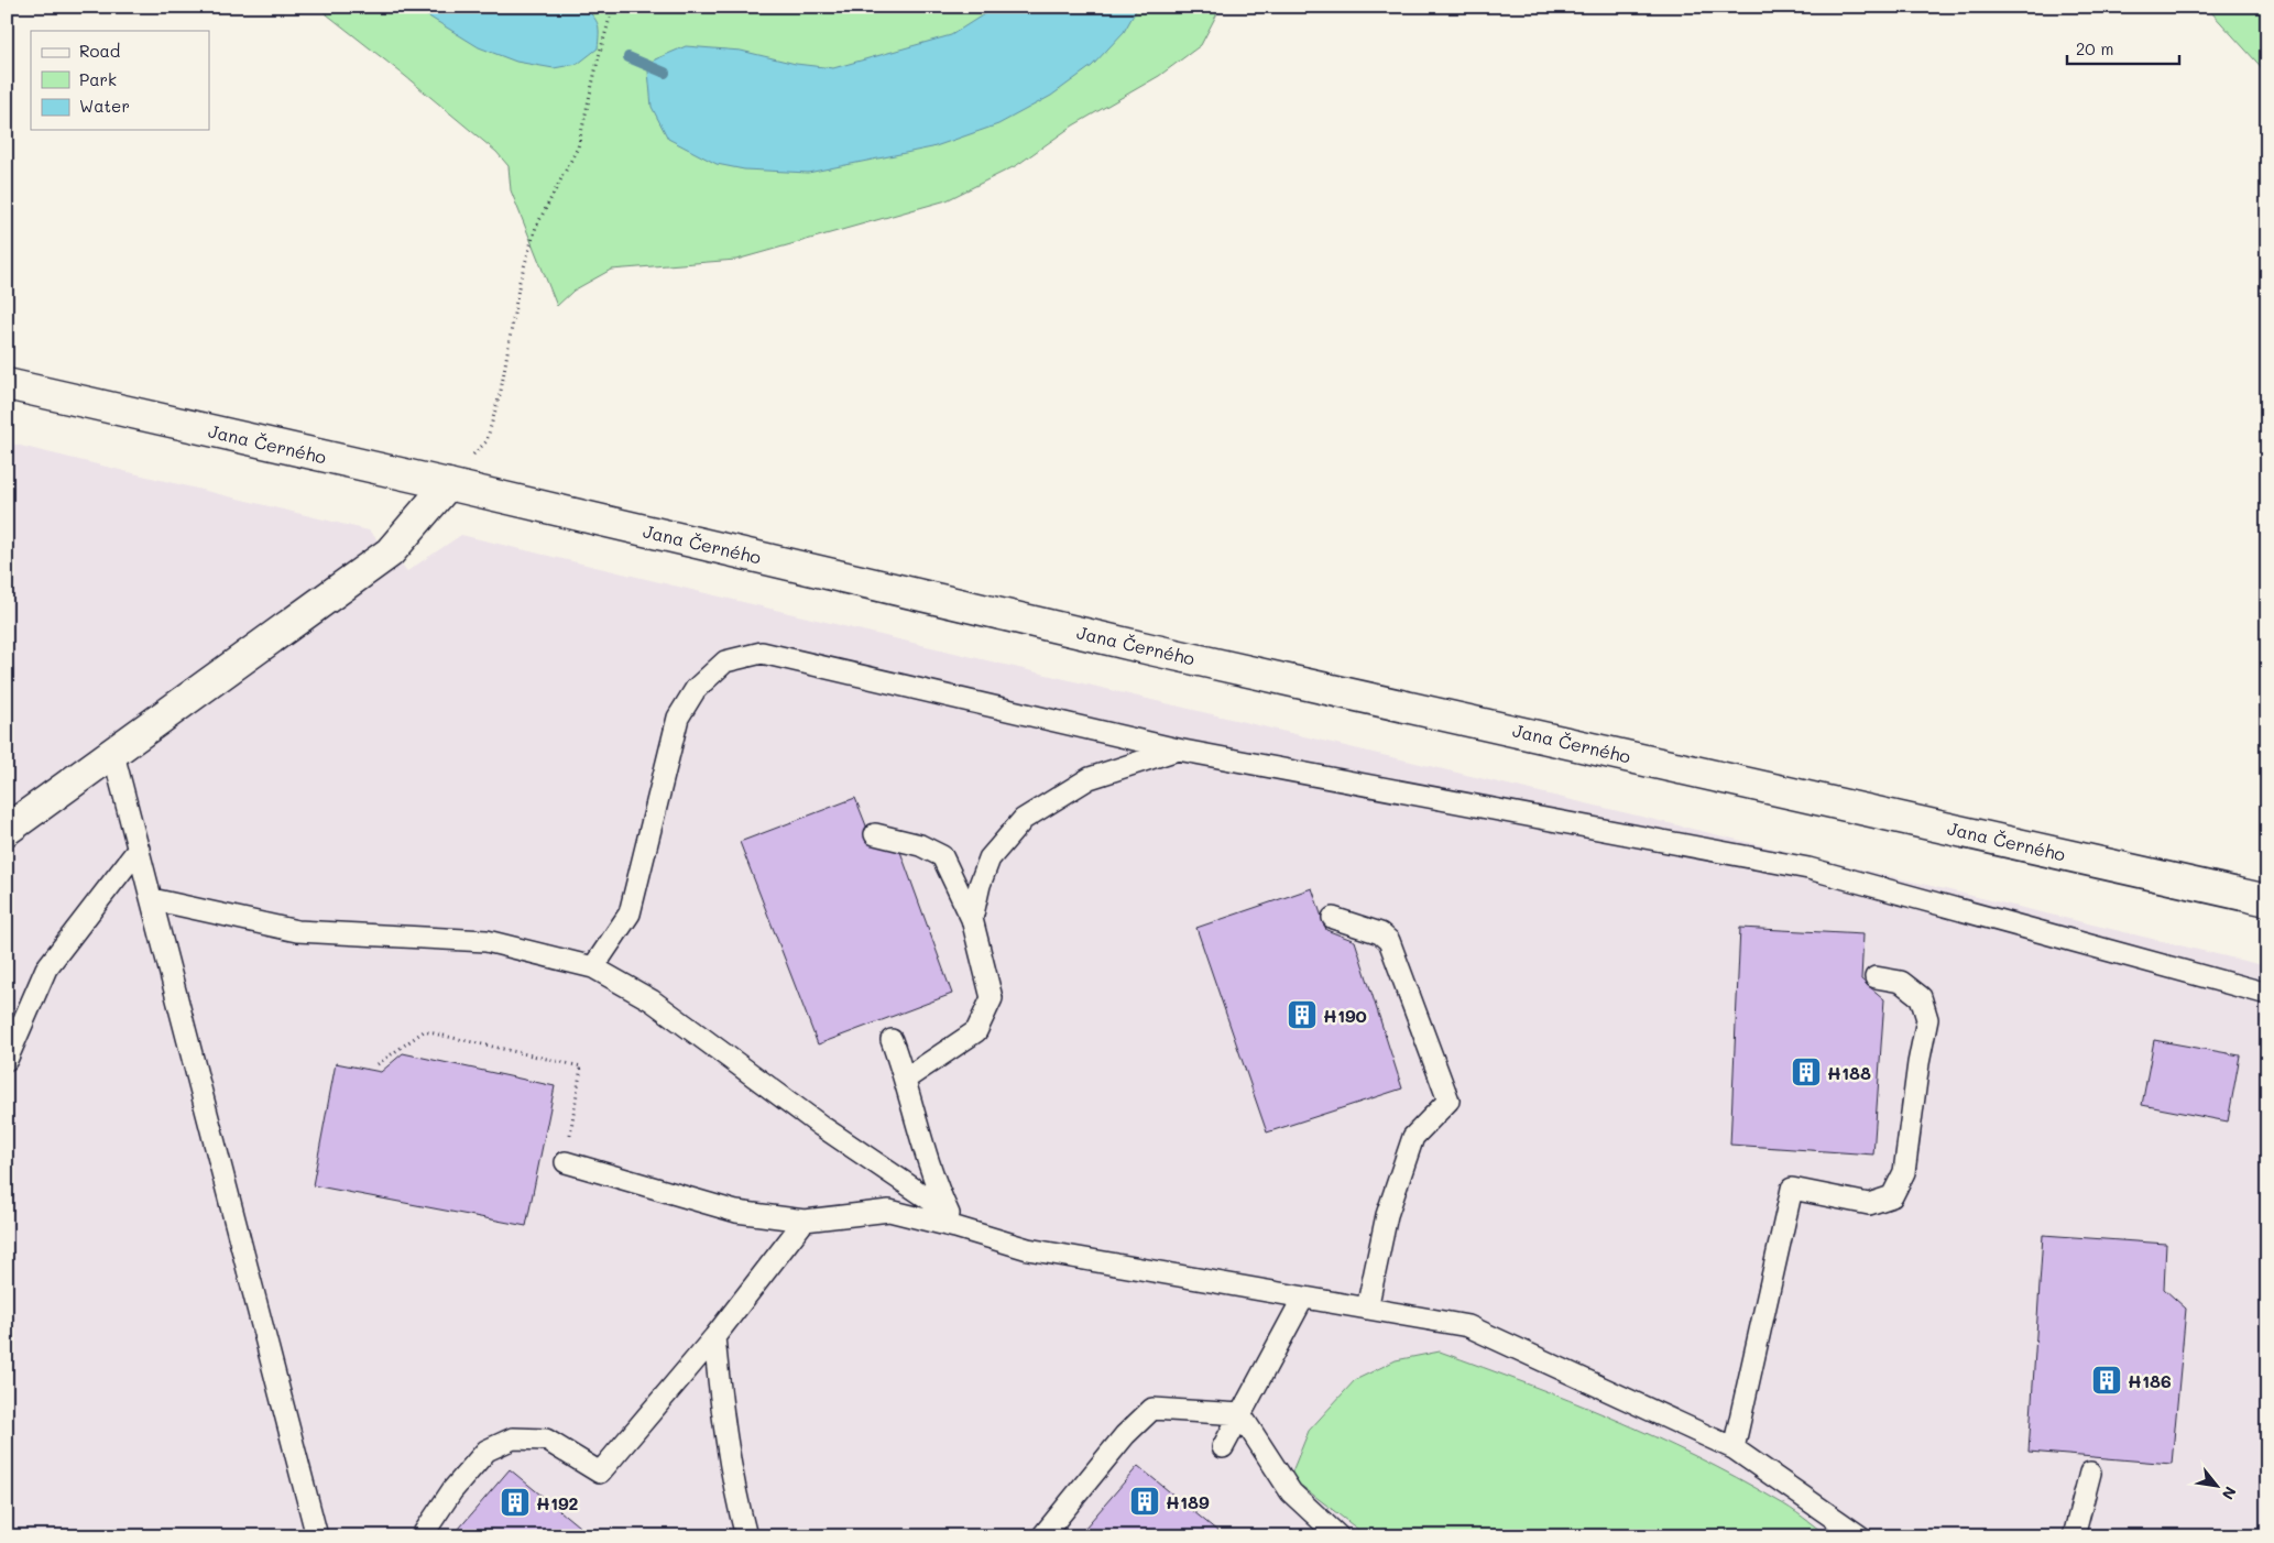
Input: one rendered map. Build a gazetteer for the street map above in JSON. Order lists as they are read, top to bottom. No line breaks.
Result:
{"streets":{"street":["Jana Černého"]},"places":{"building":["H190","H188","H186","H189","H192"]},"legend":["Road","Park","Water"],"scale_bar":"20 m","north":"bottom right"}
